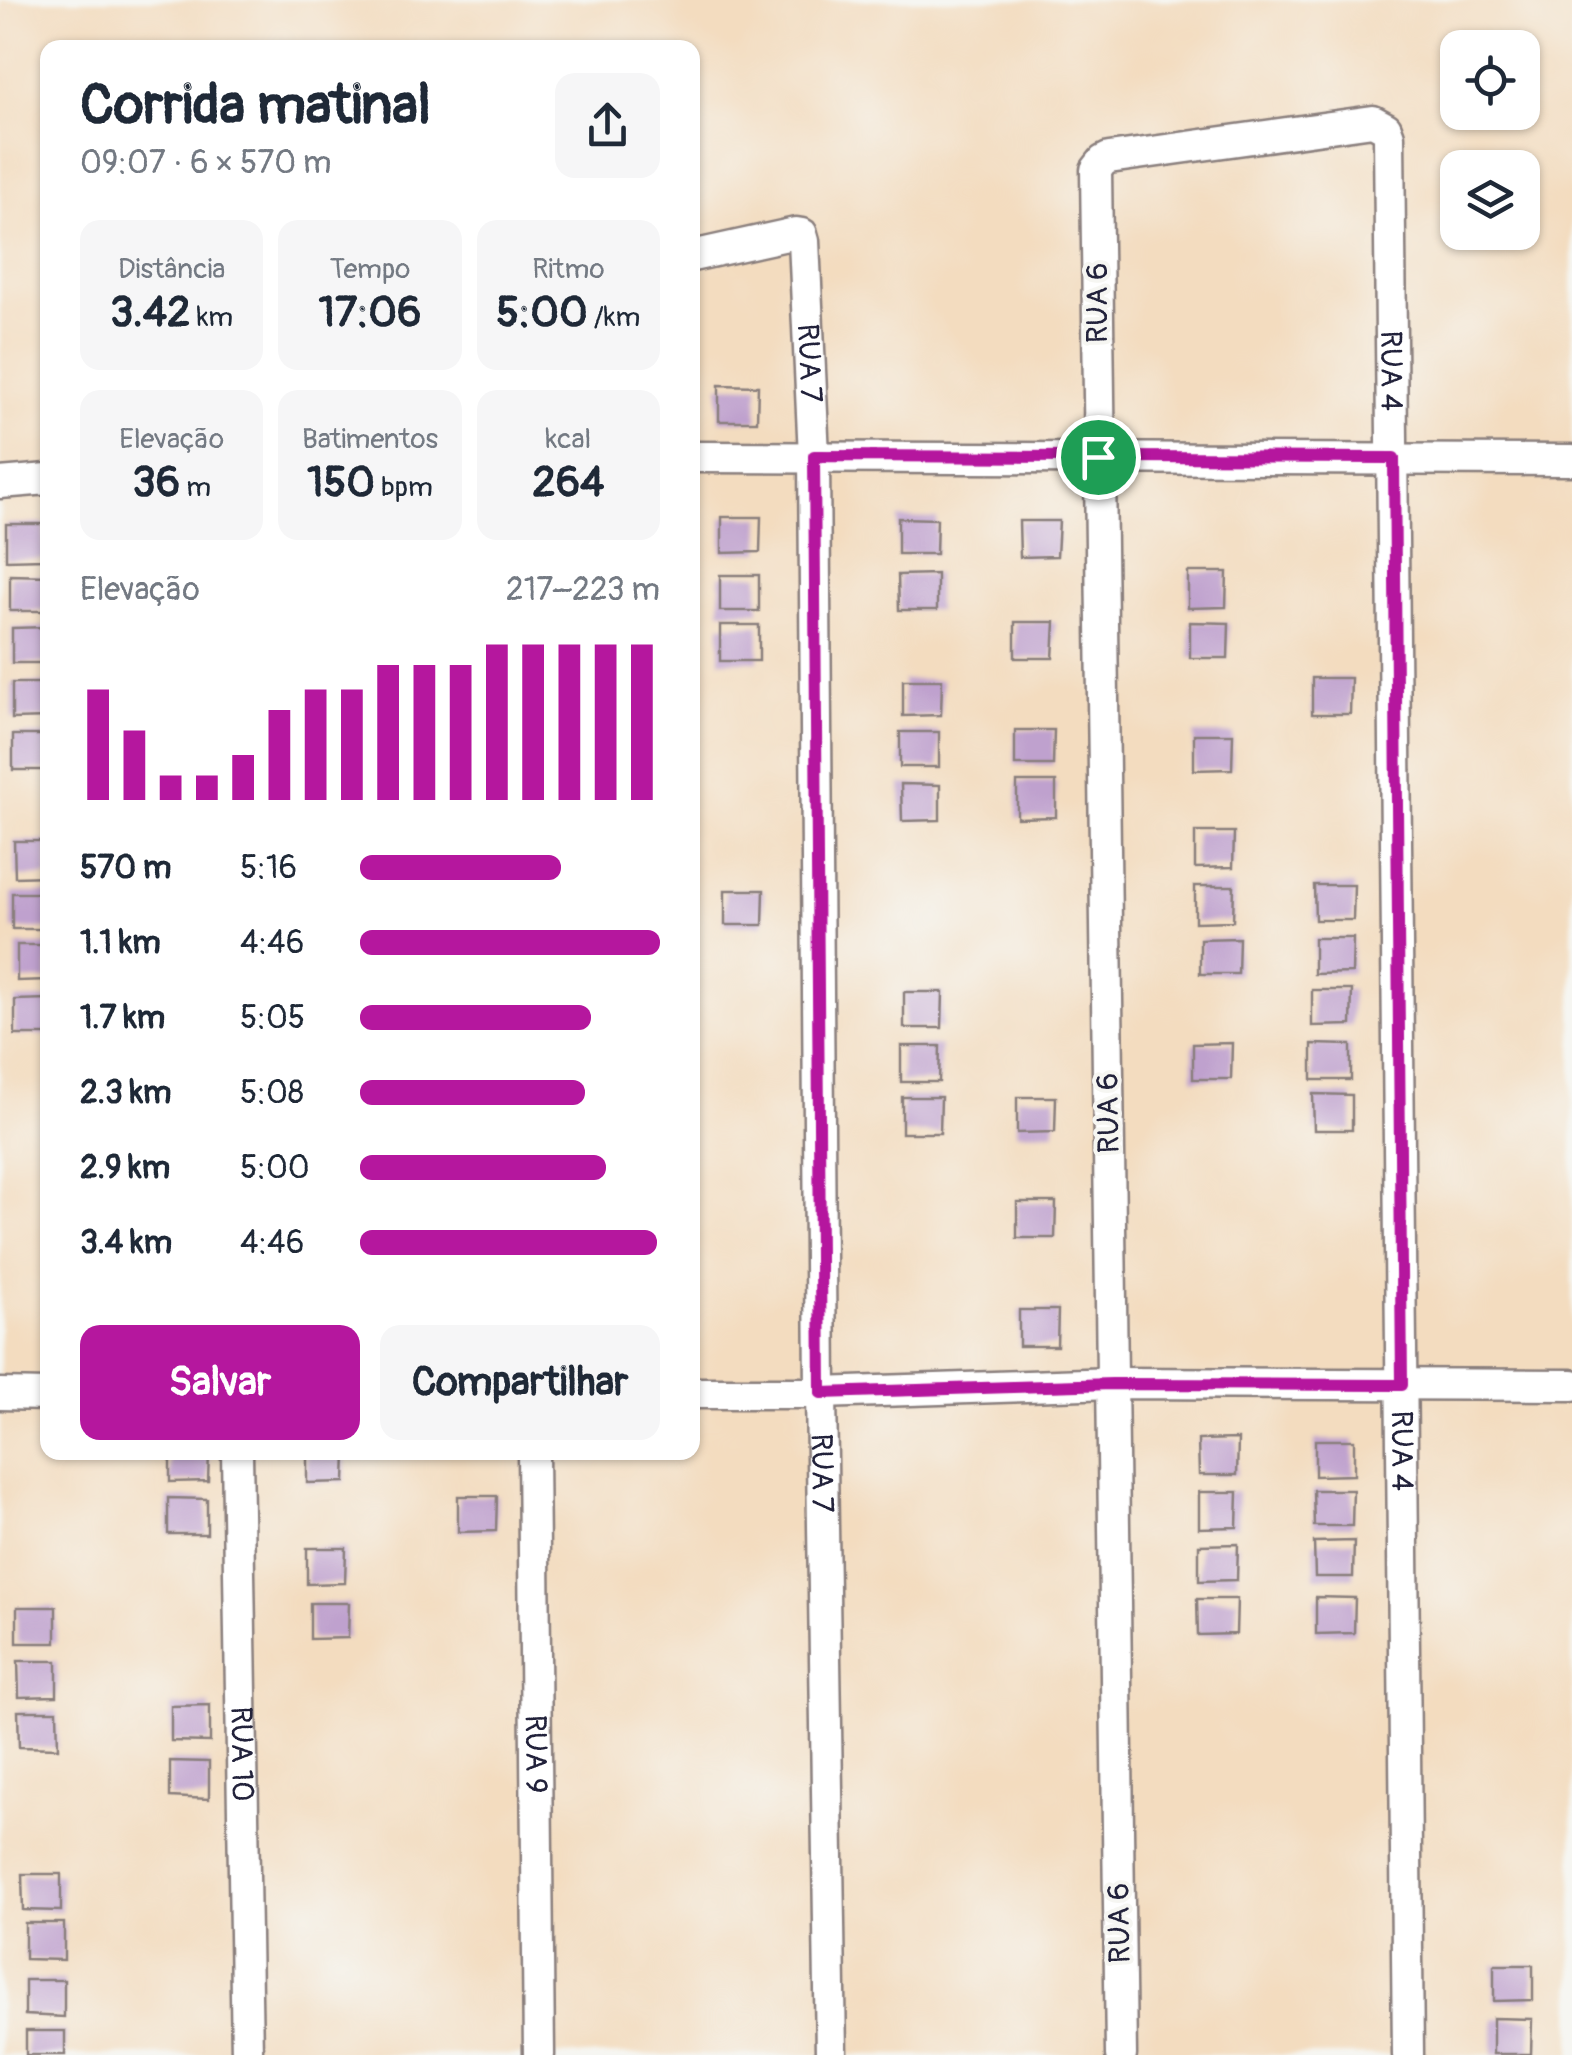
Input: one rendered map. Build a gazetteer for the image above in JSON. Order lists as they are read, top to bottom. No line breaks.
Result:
{"streets":{"street":["RUA 6","RUA 7","RUA 4","RUA 10","RUA 9"]},"crossings":[["RUA 6","RUA 4"]],"page":{"heading":["Corrida matinal","09:07 · 6 × 570 m"],"stats":[["Distância","3.42 km"],["Tempo","17:06"],["Ritmo","5:00 /km"],["Elevação","36 m"],["Batimentos","150 bpm"],["kcal","264"]],"chart":["Elevação","217–223 m"],"list":[{"name":"570 m","note":"5:16"},{"name":"1.1 km","note":"4:46"},{"name":"1.7 km","note":"5:05"},{"name":"2.3 km","note":"5:08"},{"name":"2.9 km","note":"5:00"},{"name":"3.4 km","note":"4:46"}],"buttons":["Salvar","Compartilhar"]}}
